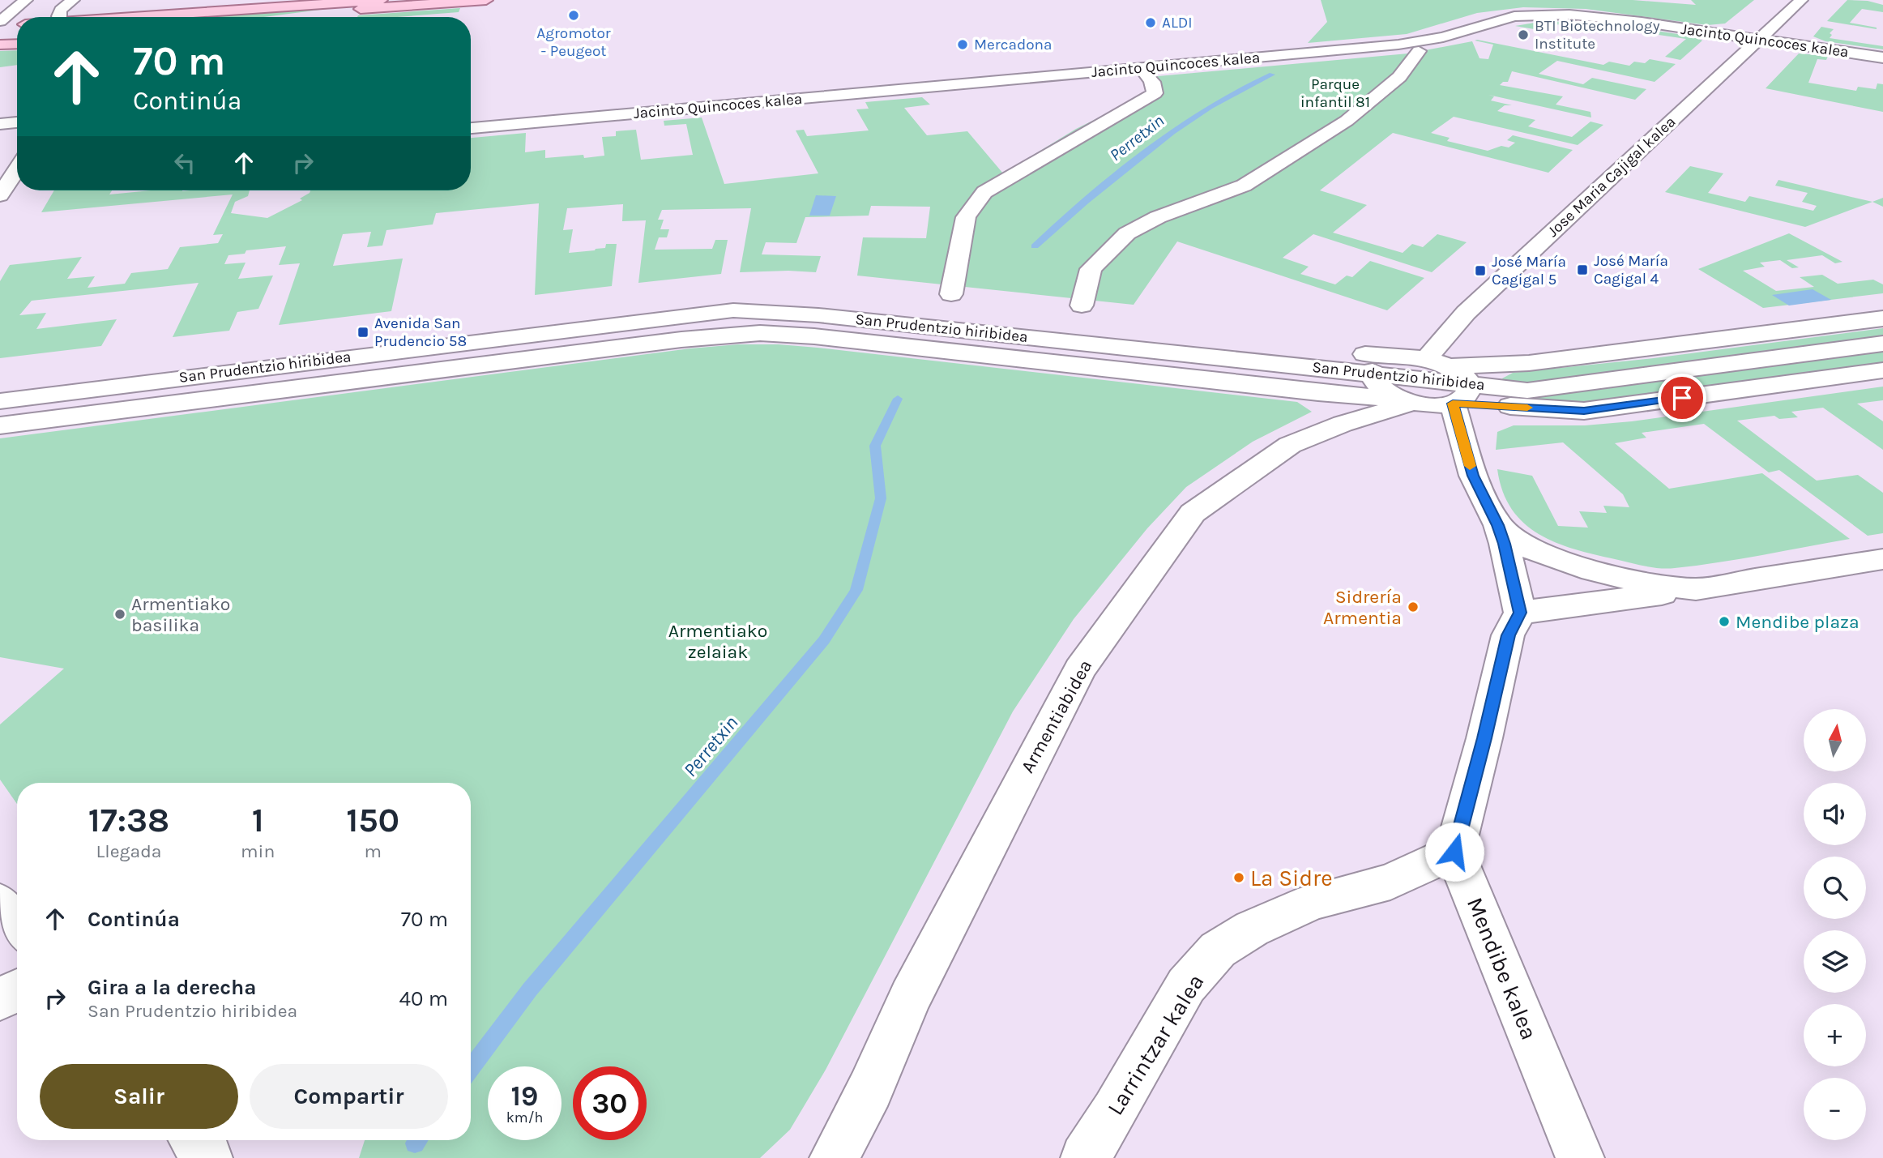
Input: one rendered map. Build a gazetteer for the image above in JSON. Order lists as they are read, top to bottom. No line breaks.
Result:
{"streets":{"street":["Jacinto Quincoces kalea","Jose Maria Cajigal kalea","San Prudentzio hiribidea","Armentiabidea","Mendibe kalea","Larrintzar kalea"]},"crossings":[["Jacinto Quincoces kalea","Jose Maria Cajigal kalea"],["Jose Maria Cajigal kalea","San Prudentzio hiribidea"],["San Prudentzio hiribidea","Armentiabidea"],["Mendibe kalea","Larrintzar kalea"]],"water":["Perretxin"],"parks":["Parque infantil 81","Armentiako zelaiak"],"places":{"other":["Agromotor - Peugeot","ALDI","BTI Biotechnology Institute","Mercadona","Sidrería Armentia","Armentiako basilika","Mendibe plaza","La Sidre"],"transit":["José María Cagigal 4","José María Cagigal 5","Avenida San Prudencio 58"]},"north":"top","page":{"turn":["70 m","Continúa"],"map_buttons":["+","−"],"eta":["17:38","Llegada","1","min","150","m"],"list":[{"name":"Continúa","value":"70 m"},{"name":"Gira a la derecha","note":"San Prudentzio hiribidea","value":"40 m"}],"buttons":["Salir","Compartir"],"speed":"19 km/h","limit":"30"}}
